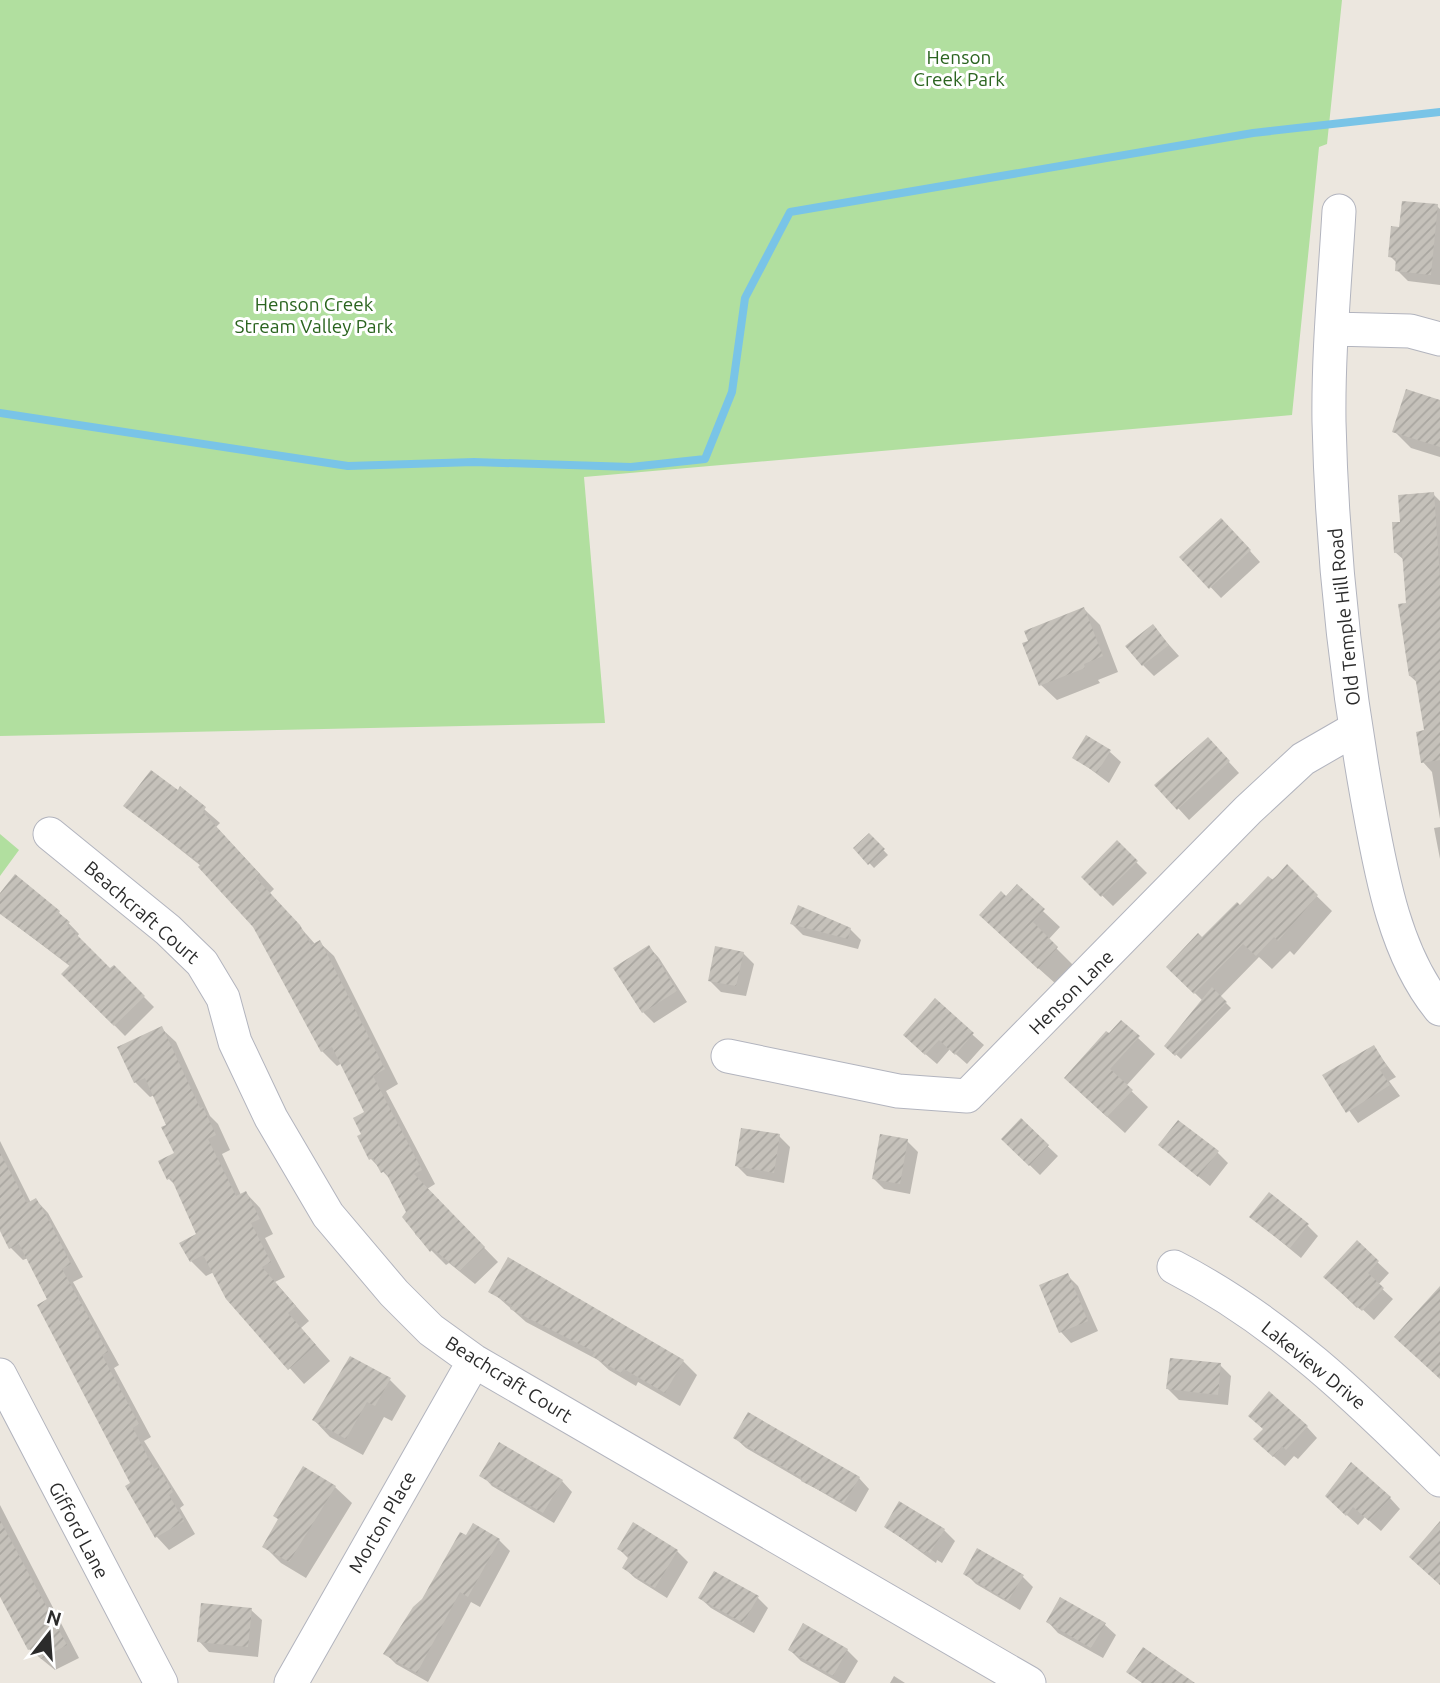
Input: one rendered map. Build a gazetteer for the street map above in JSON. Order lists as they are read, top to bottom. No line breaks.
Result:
{"streets":{"street":["Old Temple Hill Road","Beachcraft Court","Henson Lane","Lakeview Drive","Morton Place","Gifford Lane"]},"crossings":[["Old Temple Hill Road","Henson Lane"],["Beachcraft Court","Morton Place"]],"parks":["Henson Creek Park","Henson Creek Stream Valley Park"],"north":"top"}
